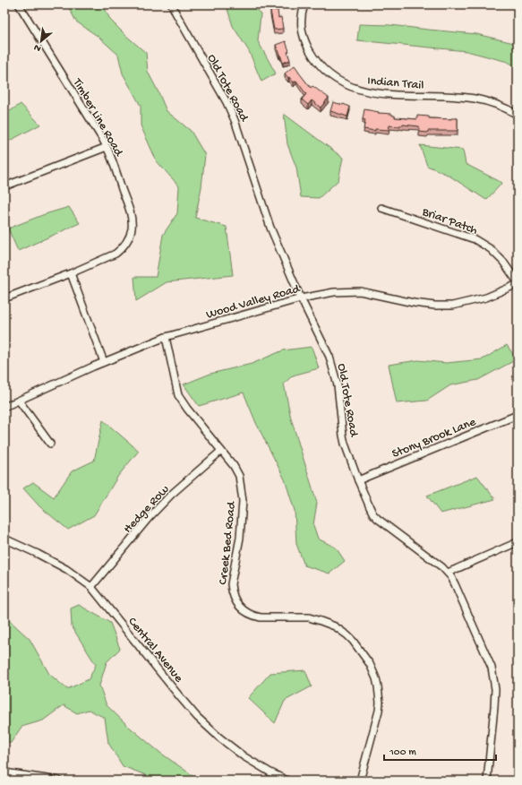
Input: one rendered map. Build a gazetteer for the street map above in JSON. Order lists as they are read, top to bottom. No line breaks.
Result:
{"streets":{"street":["Indian Trail","Old Tote Road","Timber Line Road","Briar Patch","Wood Valley Road","Stony Brook Lane","Hedge Row","Creek Bed Road","Central Avenue"]},"crossings":[["Old Tote Road","Wood Valley Road"],["Old Tote Road","Stony Brook Lane"],["Briar Patch","Wood Valley Road"],["Wood Valley Road","Creek Bed Road"],["Hedge Row","Creek Bed Road"],["Hedge Row","Central Avenue"]],"scale_bar":"100 m","north":"bottom left"}
